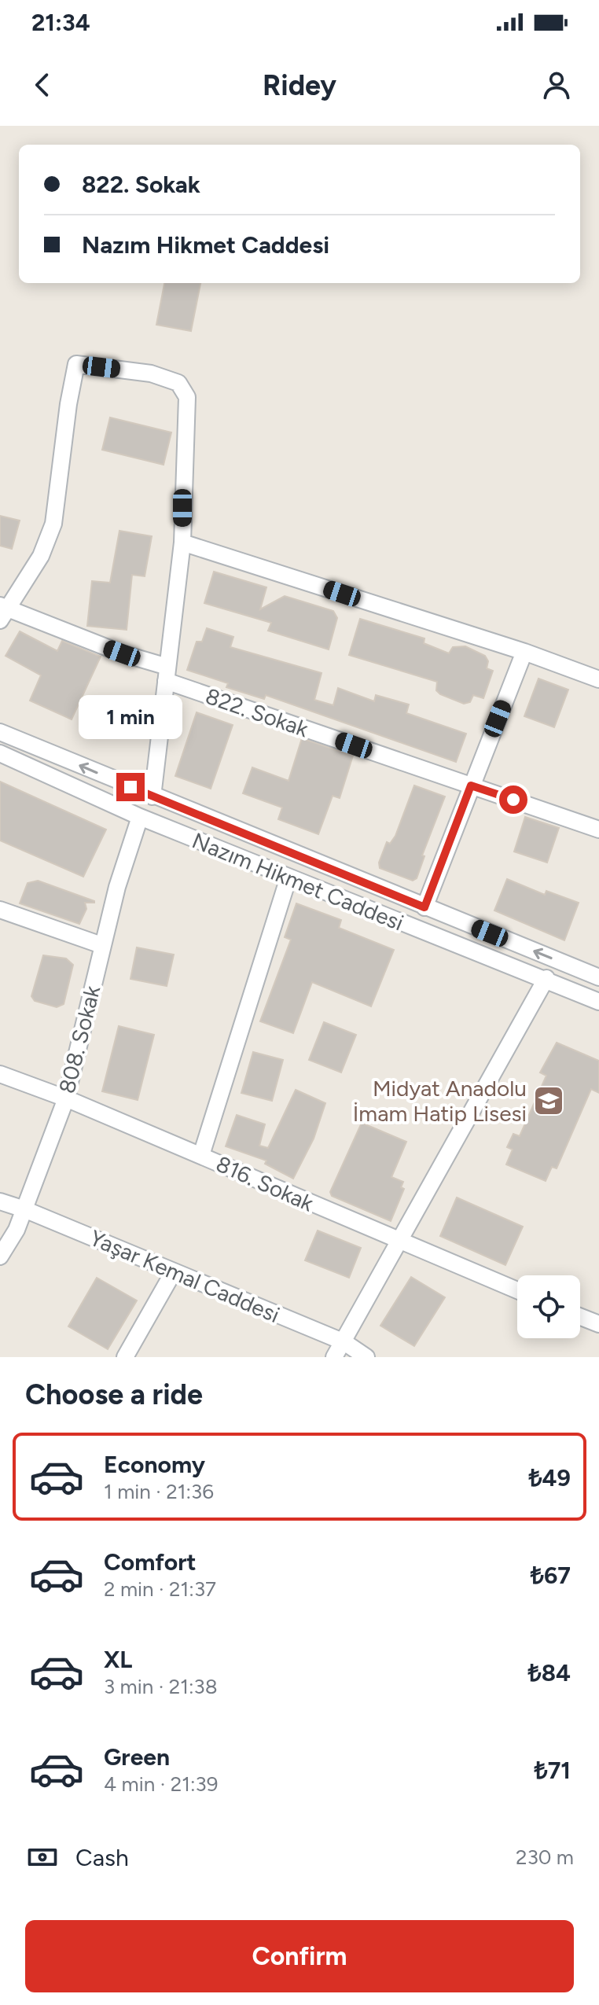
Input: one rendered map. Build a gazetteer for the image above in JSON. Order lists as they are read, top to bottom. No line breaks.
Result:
{"streets":{"street":["822. Sokak","Nazım Hikmet Caddesi","808. Sokak","816. Sokak","Yaşar Kemal Caddesi"]},"crossings":[["Nazım Hikmet Caddesi","808. Sokak"],["808. Sokak","816. Sokak"],["808. Sokak","Yaşar Kemal Caddesi"]],"places":{"school or university":["Midyat Anadolu İmam Hatip Lisesi"]},"page":{"status":"21:34","header":"Ridey","banner":["822. Sokak","Nazım Hikmet Caddesi"],"bubble":"1 min","heading":"Choose a ride","list":[{"name":"Economy","note":"1 min · 21:36","value":"₺49"},{"name":"Comfort","note":"2 min · 21:37","value":"₺67"},{"name":"XL","note":"3 min · 21:38","value":"₺84"},{"name":"Green","note":"4 min · 21:39","value":"₺71"}],"pay":["Cash","230 m"],"buttons":"Confirm"}}
